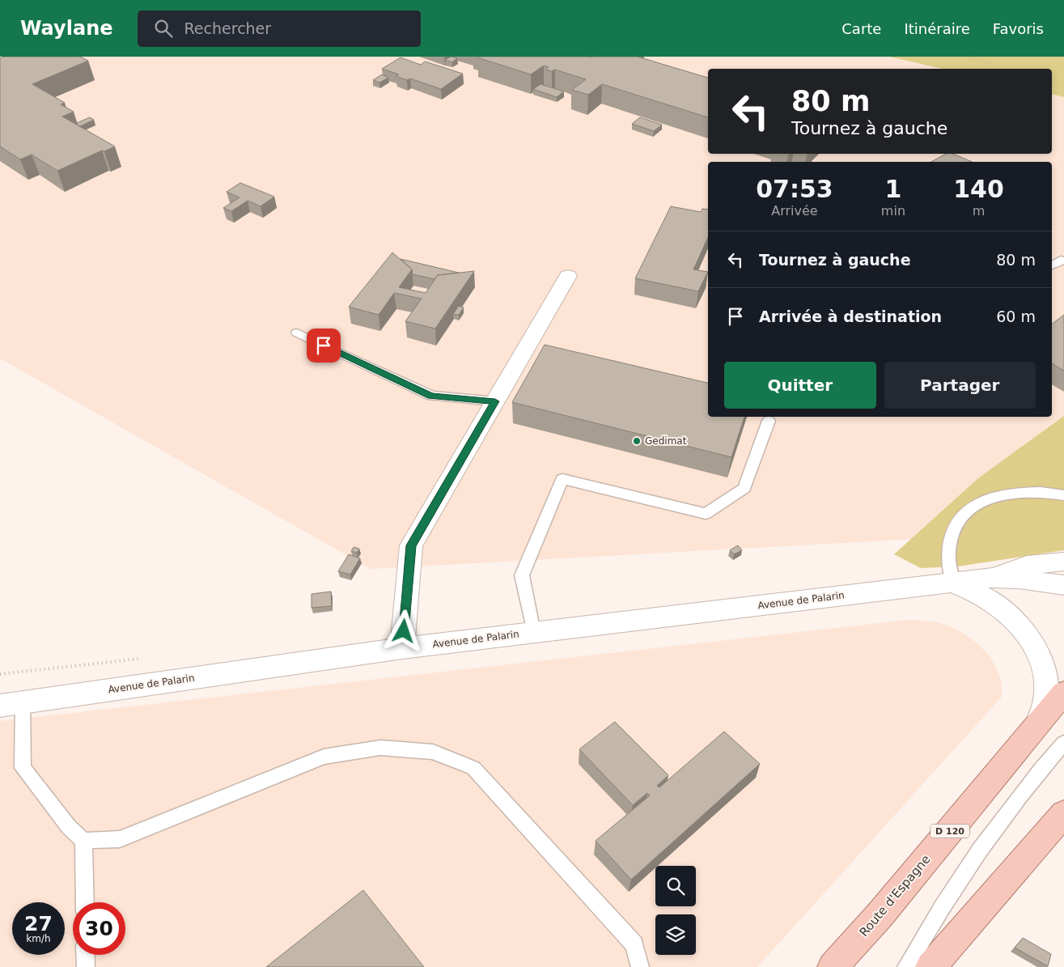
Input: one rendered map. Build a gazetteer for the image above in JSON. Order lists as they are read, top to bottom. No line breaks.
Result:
{"streets":{"main road":["Avenue de Palarin","D 120","Route d'Espagne"]},"crossings":[["Avenue de Palarin","Route d'Espagne"]],"places":["Gedimat"],"page":{"header":"Waylane","search":"Rechercher","nav":["Carte","Itinéraire","Favoris"],"turn":["80 m","Tournez à gauche"],"eta":["07:53","Arrivée","1","min","140","m"],"list":[{"name":"Tournez à gauche","value":"80 m"},{"name":"Arrivée à destination","value":"60 m"}],"buttons":["Quitter","Partager"],"speed":"27 km/h","limit":"30"}}
